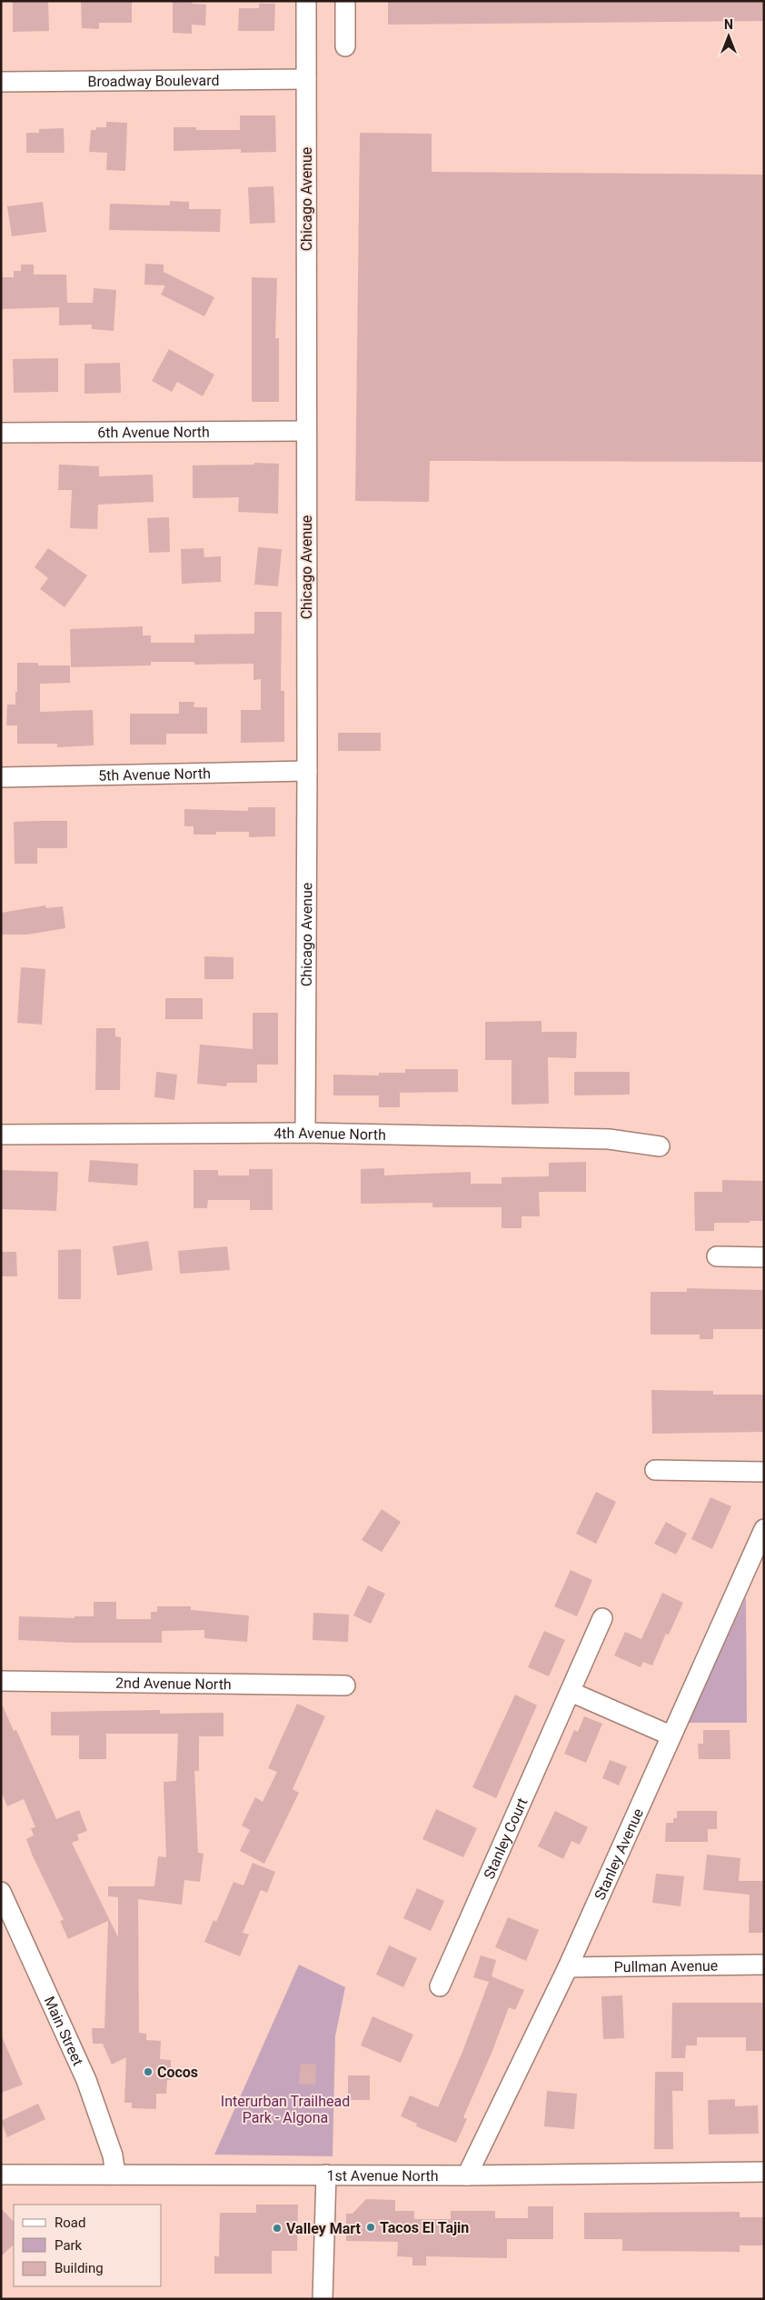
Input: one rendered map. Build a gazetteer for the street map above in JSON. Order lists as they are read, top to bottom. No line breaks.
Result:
{"streets":{"street":["Broadway Boulevard","Chicago Avenue","6th Avenue North","5th Avenue North","4th Avenue North","2nd Avenue North","Stanley Court","Stanley Avenue","Pullman Avenue","Main Street","1st Avenue North"]},"crossings":[["Broadway Boulevard","Chicago Avenue"],["Chicago Avenue","6th Avenue North"],["Chicago Avenue","5th Avenue North"],["Chicago Avenue","4th Avenue North"],["Stanley Avenue","Pullman Avenue"],["Stanley Avenue","1st Avenue North"],["Main Street","1st Avenue North"]],"parks":["Interurban Trailhead Park - Algona"],"places":["Cocos","Tacos El Tajin","Valley Mart"],"legend":["Road","Park","Building"],"north":"top"}
